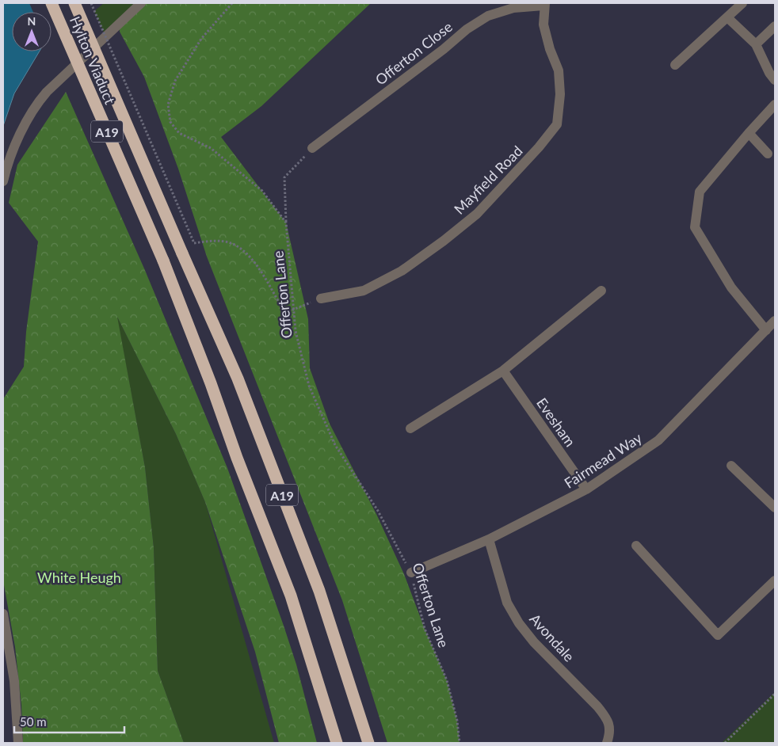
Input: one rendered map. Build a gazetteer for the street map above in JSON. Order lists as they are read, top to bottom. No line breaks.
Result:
{"streets":{"highway":["Hylton Viaduct","A19"],"street":["Offerton Close","Mayfield Road","Evesham","Fairmead Way","Avondale"],"path":["Offerton Lane"]},"crossings":[["Offerton Close","Mayfield Road"],["Offerton Close","Offerton Lane"],["Offerton Lane","Fairmead Way"],["Evesham","Fairmead Way"],["Fairmead Way","Avondale"]],"parks":["White Heugh"],"scale_bar":"50 m","north":"top"}
